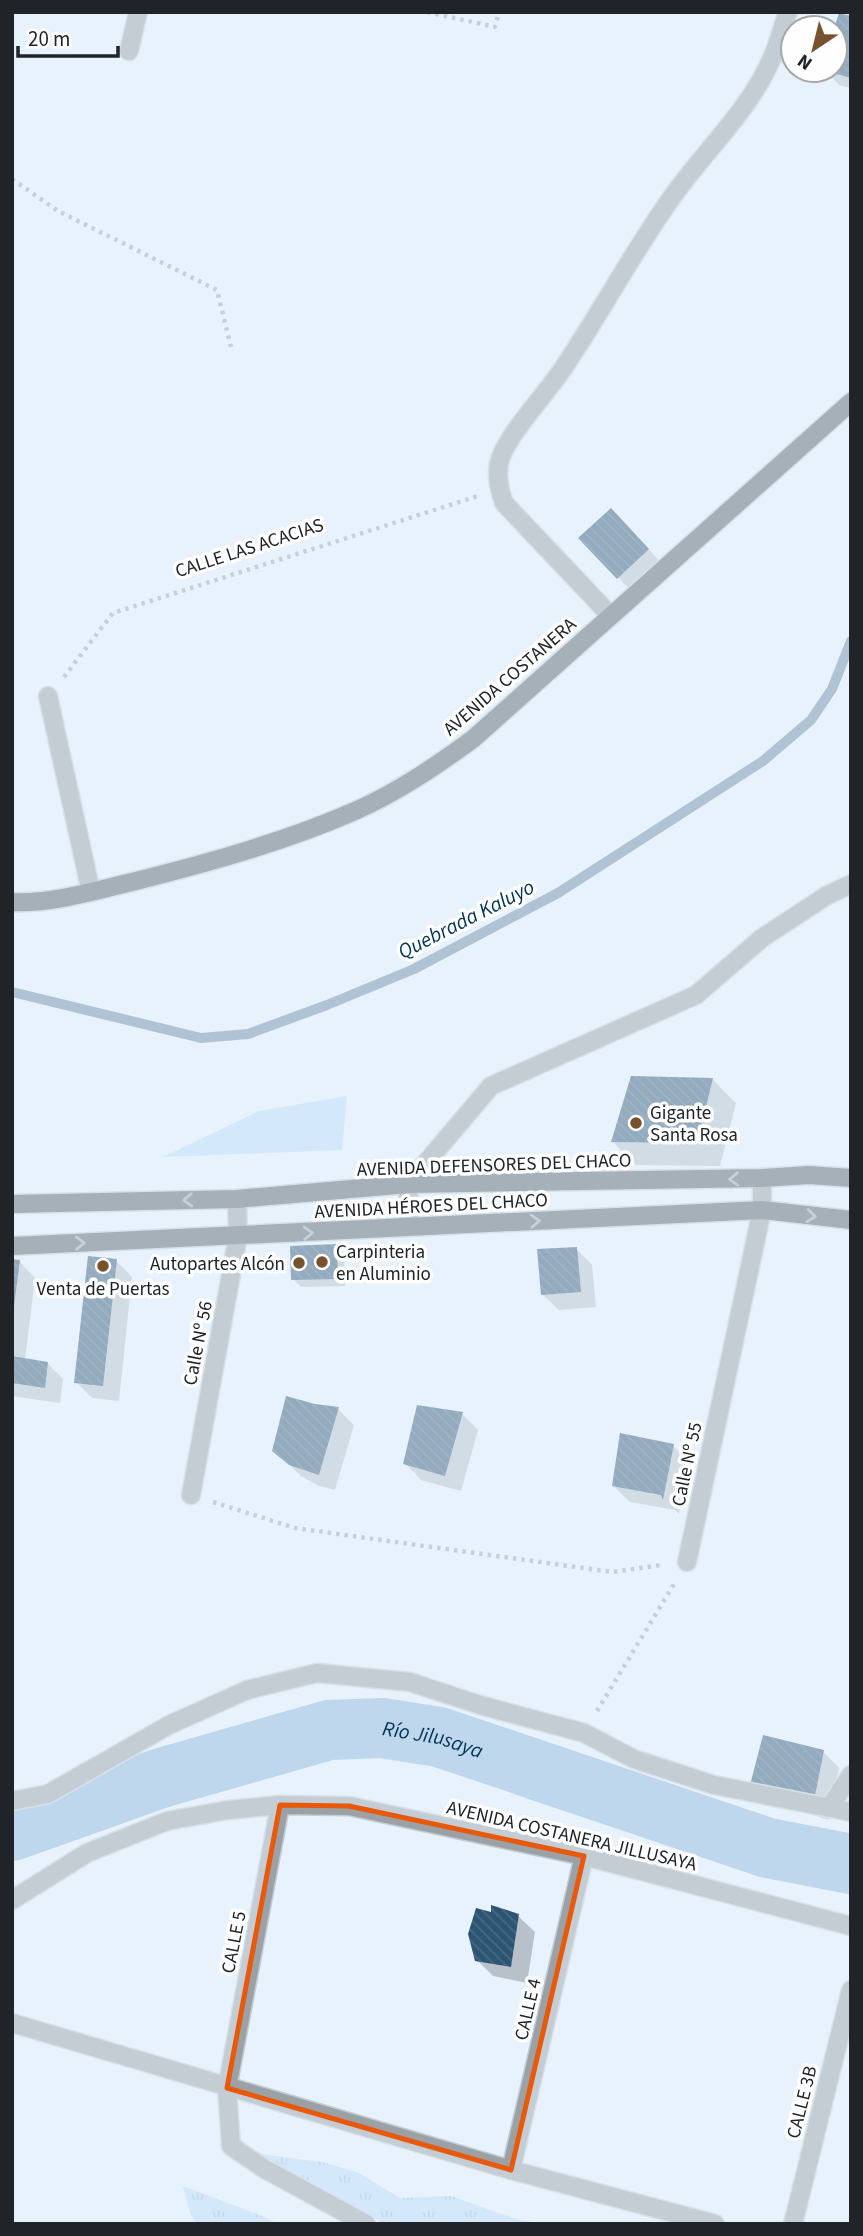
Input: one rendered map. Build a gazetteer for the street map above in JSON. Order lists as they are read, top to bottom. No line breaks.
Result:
{"streets":{"main road":["AVENIDA COSTANERA","AVENIDA DEFENSORES DEL CHACO","AVENIDA HÉROES DEL CHACO"],"street":["Calle Nº 56","Calle Nº 55","AVENIDA COSTANERA JILLUSAYA","CALLE 5","CALLE 4","CALLE 3B"],"path":["CALLE LAS ACACIAS"]},"crossings":[["AVENIDA DEFENSORES DEL CHACO","Calle Nº 56"],["AVENIDA DEFENSORES DEL CHACO","Calle Nº 55"],["AVENIDA HÉROES DEL CHACO","Calle Nº 56"],["AVENIDA HÉROES DEL CHACO","Calle Nº 55"],["AVENIDA COSTANERA JILLUSAYA","CALLE 5"],["AVENIDA COSTANERA JILLUSAYA","CALLE 4"]],"one_way":["AVENIDA DEFENSORES DEL CHACO","AVENIDA HÉROES DEL CHACO"],"water":["Quebrada Kaluyo","Río Jilusaya"],"places":["Gigante Santa Rosa","Carpinteria en Aluminio","Autopartes Alcón","Venta de Puertas"],"scale_bar":"20 m","north":"bottom left"}
